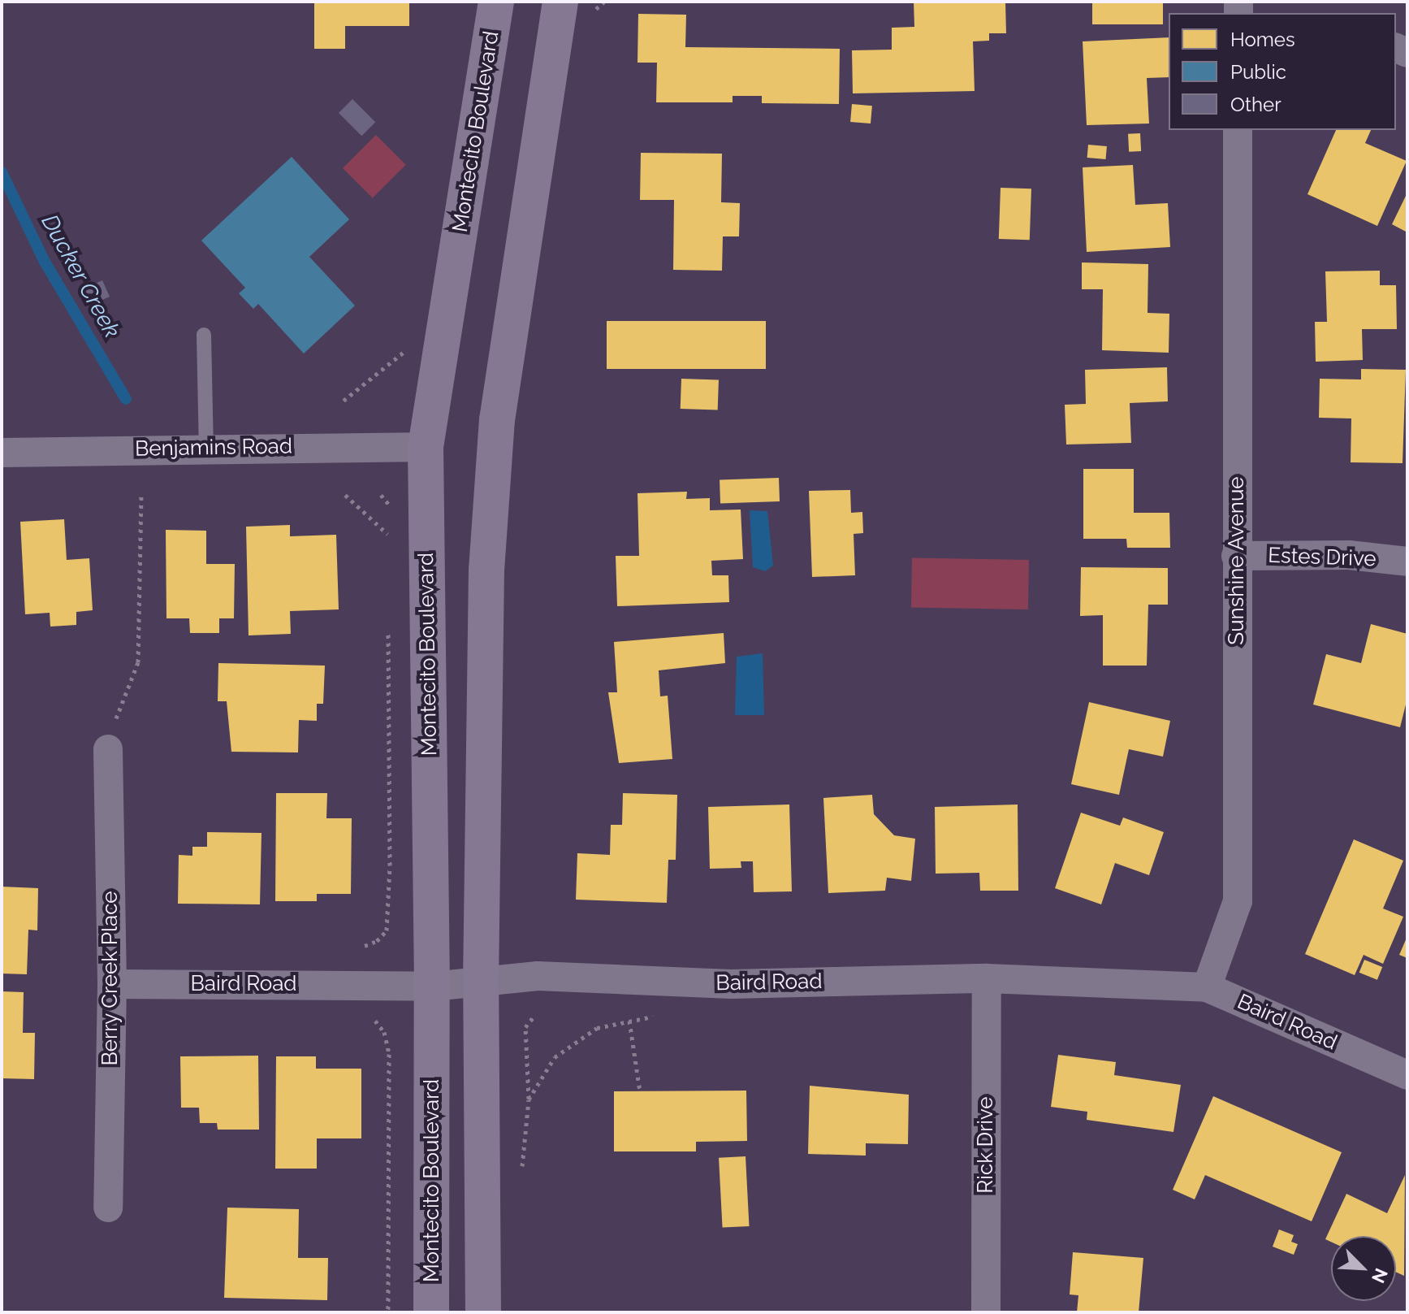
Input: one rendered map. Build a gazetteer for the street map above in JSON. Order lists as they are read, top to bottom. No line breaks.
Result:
{"streets":{"main road":["Montecito Boulevard"],"street":["Benjamins Road","Estes Drive","Sunshine Avenue","Berry Creek Place","Baird Road","Rick Drive"]},"crossings":[["Montecito Boulevard","Benjamins Road"],["Montecito Boulevard","Baird Road"],["Estes Drive","Sunshine Avenue"],["Sunshine Avenue","Baird Road"],["Berry Creek Place","Baird Road"],["Baird Road","Rick Drive"]],"water":["Ducker Creek"],"legend":["Homes","Public","Other"],"north":"bottom right"}
